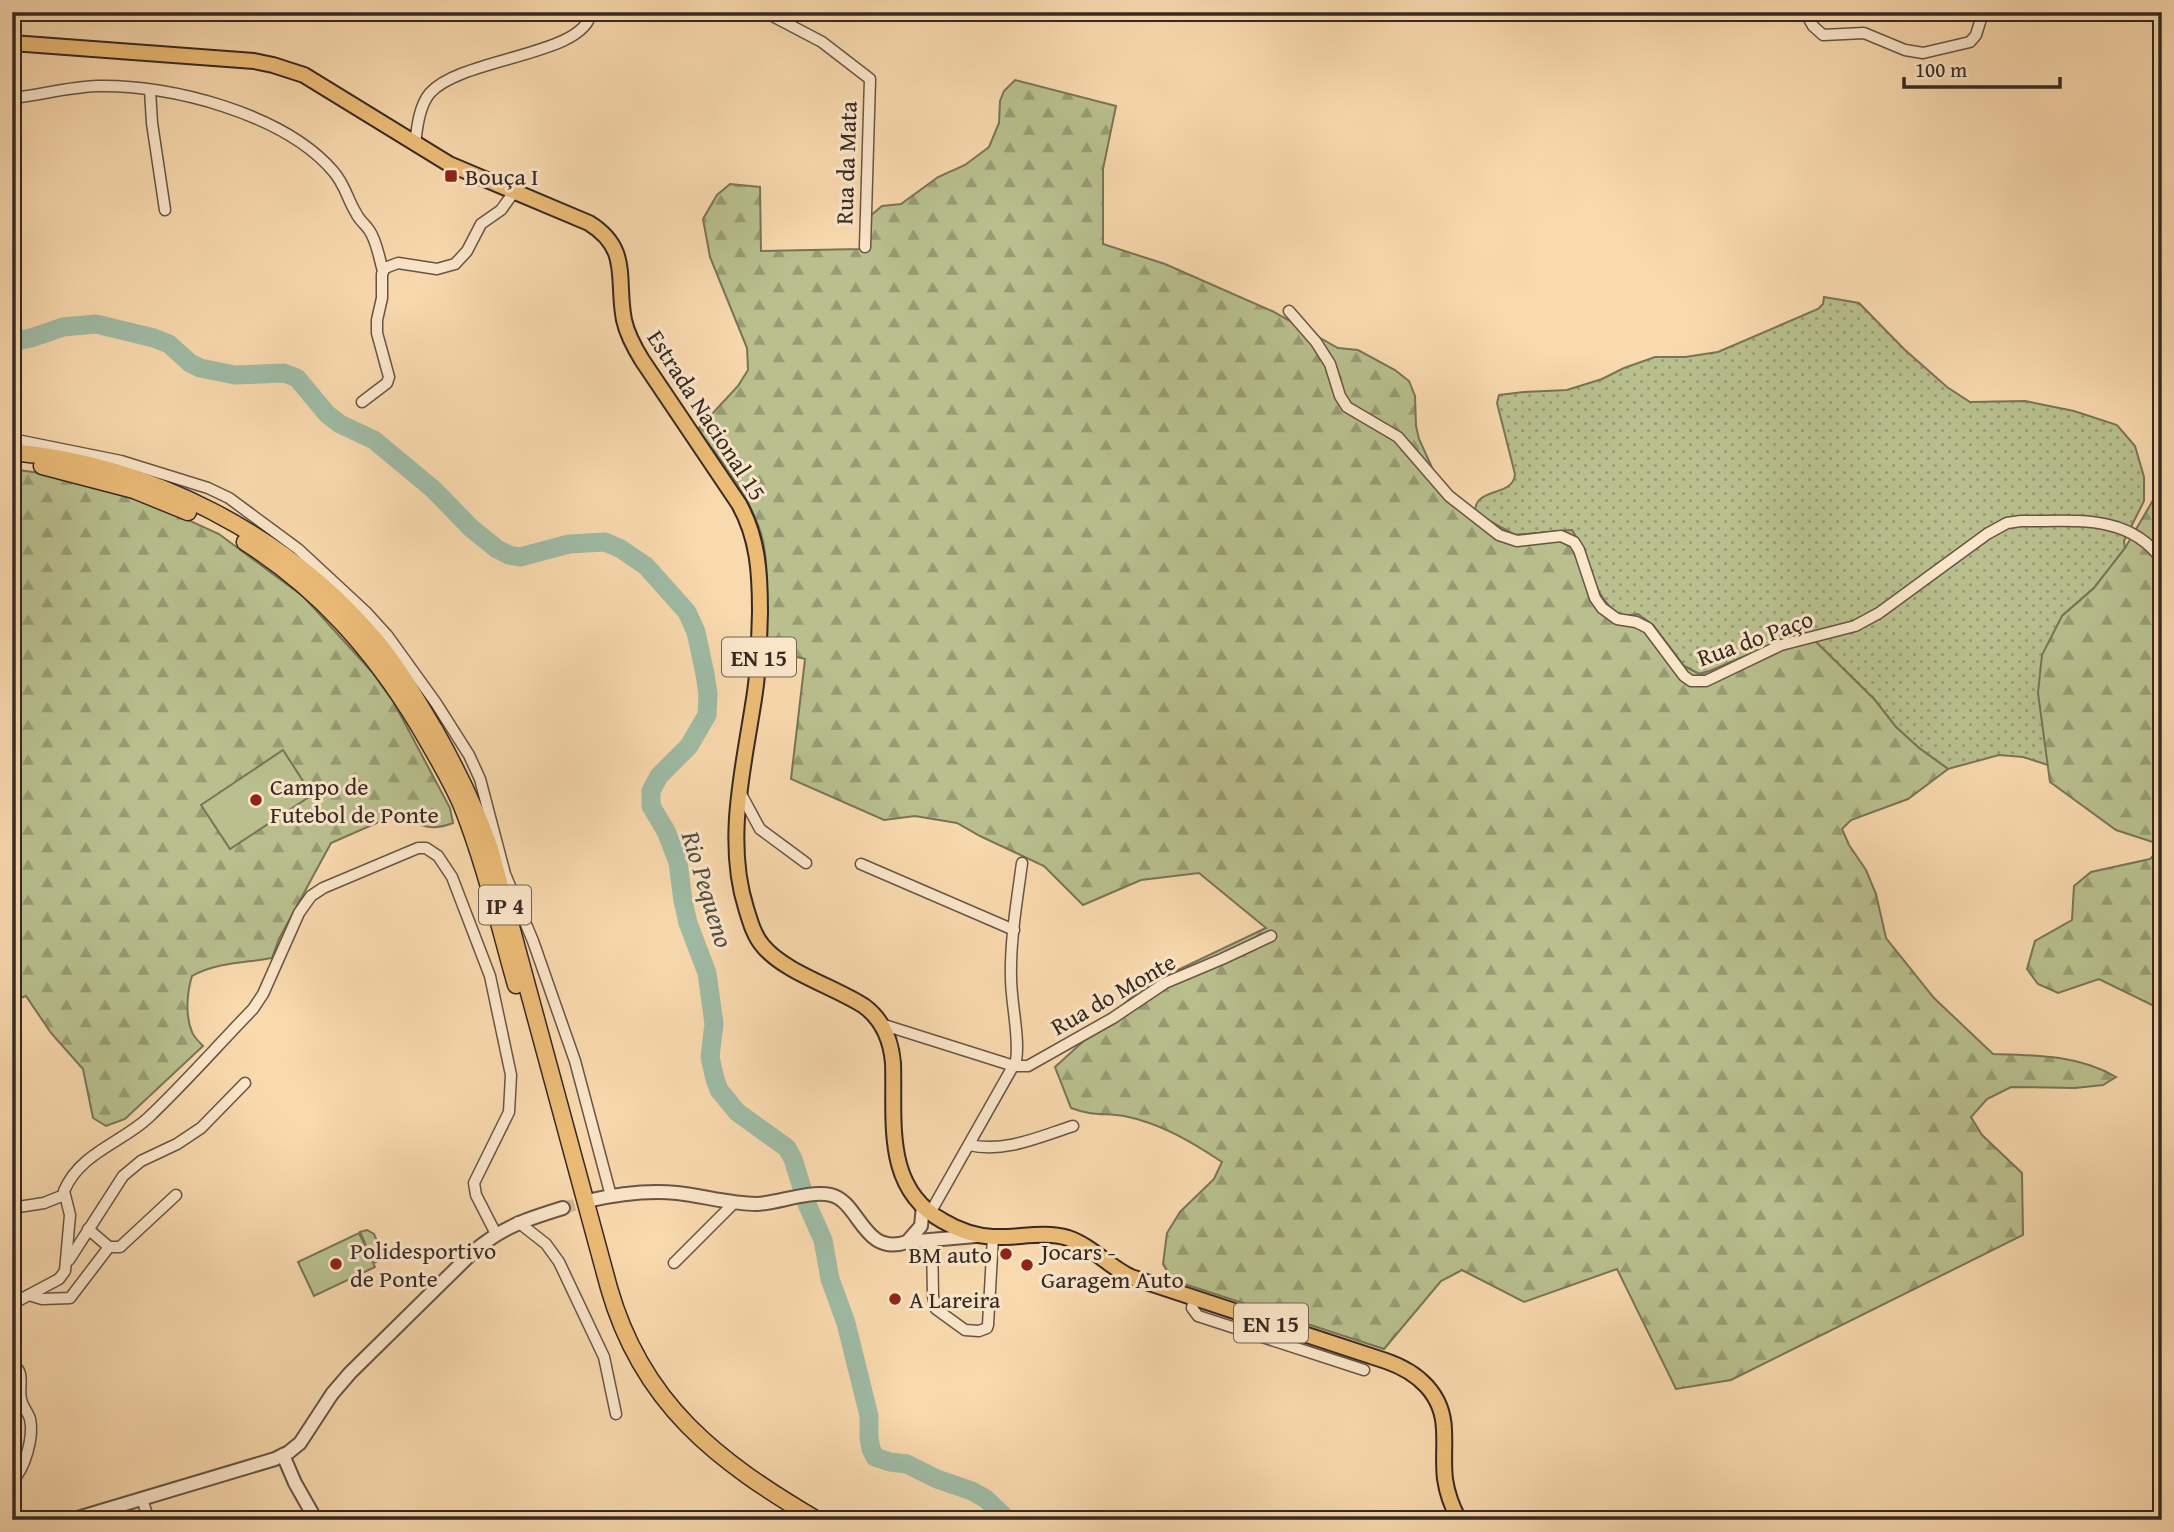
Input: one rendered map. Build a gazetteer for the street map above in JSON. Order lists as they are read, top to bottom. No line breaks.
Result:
{"streets":{"highway":["IP 4"],"main road":["Estrada Nacional 15","EN 15"],"street":["Rua da Mata","Rua do Paço","Rua do Monte"]},"water":["Rio Pequeno"],"places":{"transit":["Bouça I"],"other":["Campo de Futebol de Ponte","BM auto","Polidesportivo de Ponte","Jocars - Garagem Auto","A Lareira"]},"scale_bar":"100 m"}
